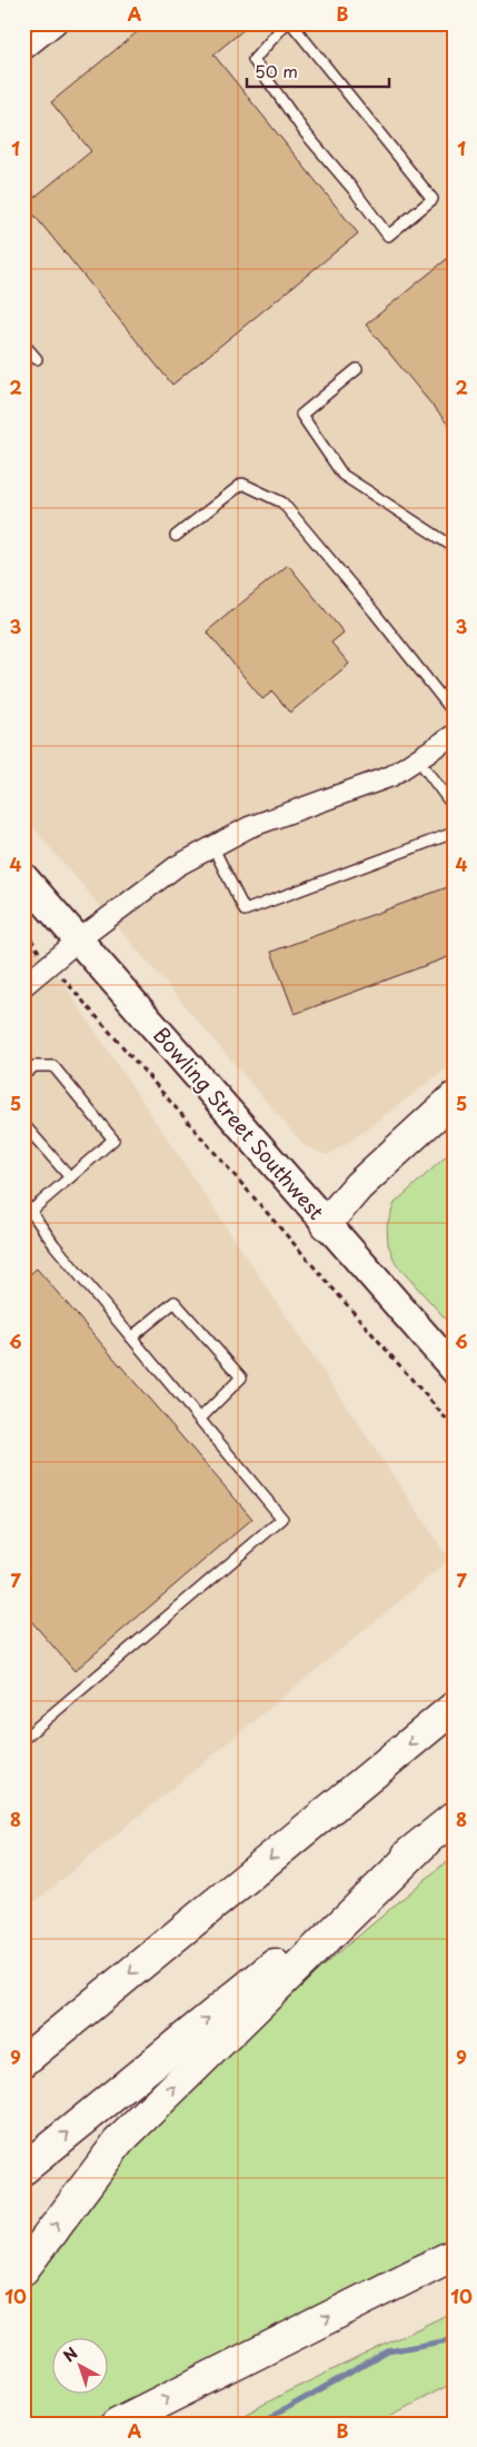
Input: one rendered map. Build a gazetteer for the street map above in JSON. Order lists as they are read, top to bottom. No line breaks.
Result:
{"streets":{"main road":["Bowling Street Southwest"]},"scale_bar":"50 m","north":"top left","grid":{"columns":["A","B"],"rows":["1","2","3","4","5","6","7","8","9","10"]}}
